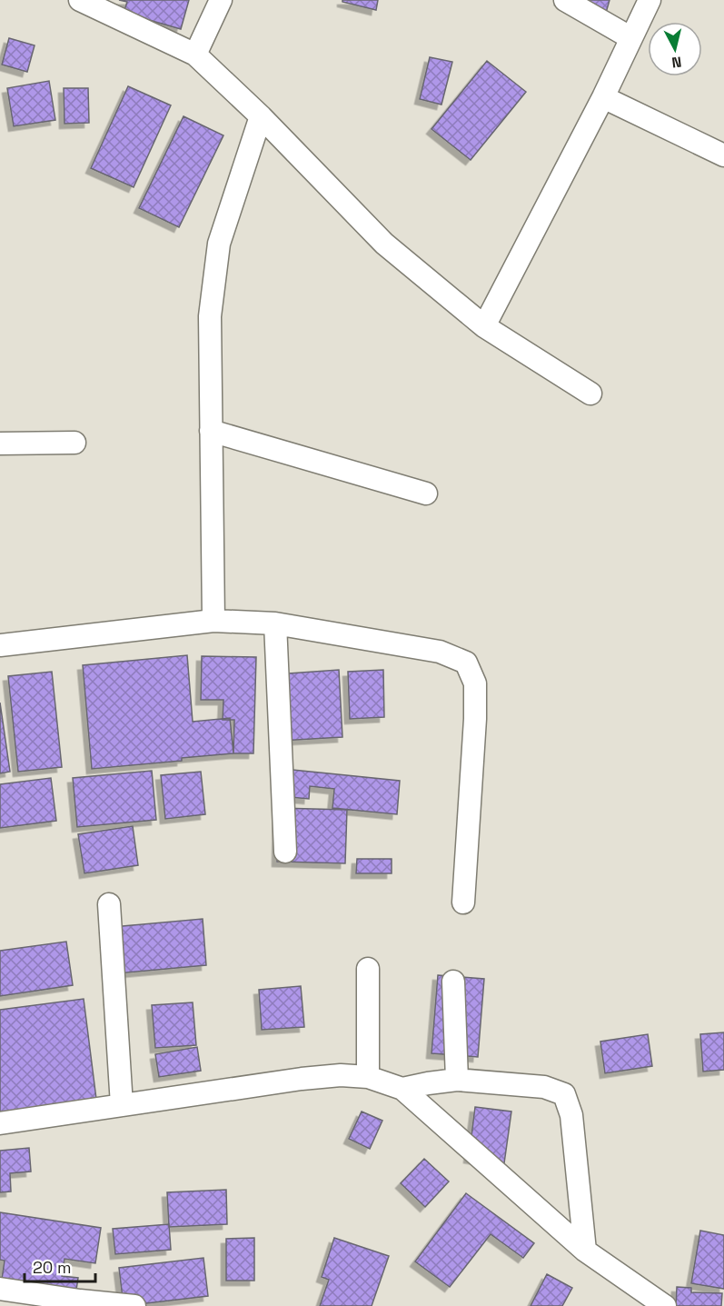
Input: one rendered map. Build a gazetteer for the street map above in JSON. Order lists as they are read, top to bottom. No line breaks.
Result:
{"scale_bar":"20 m","north":"bottom"}
